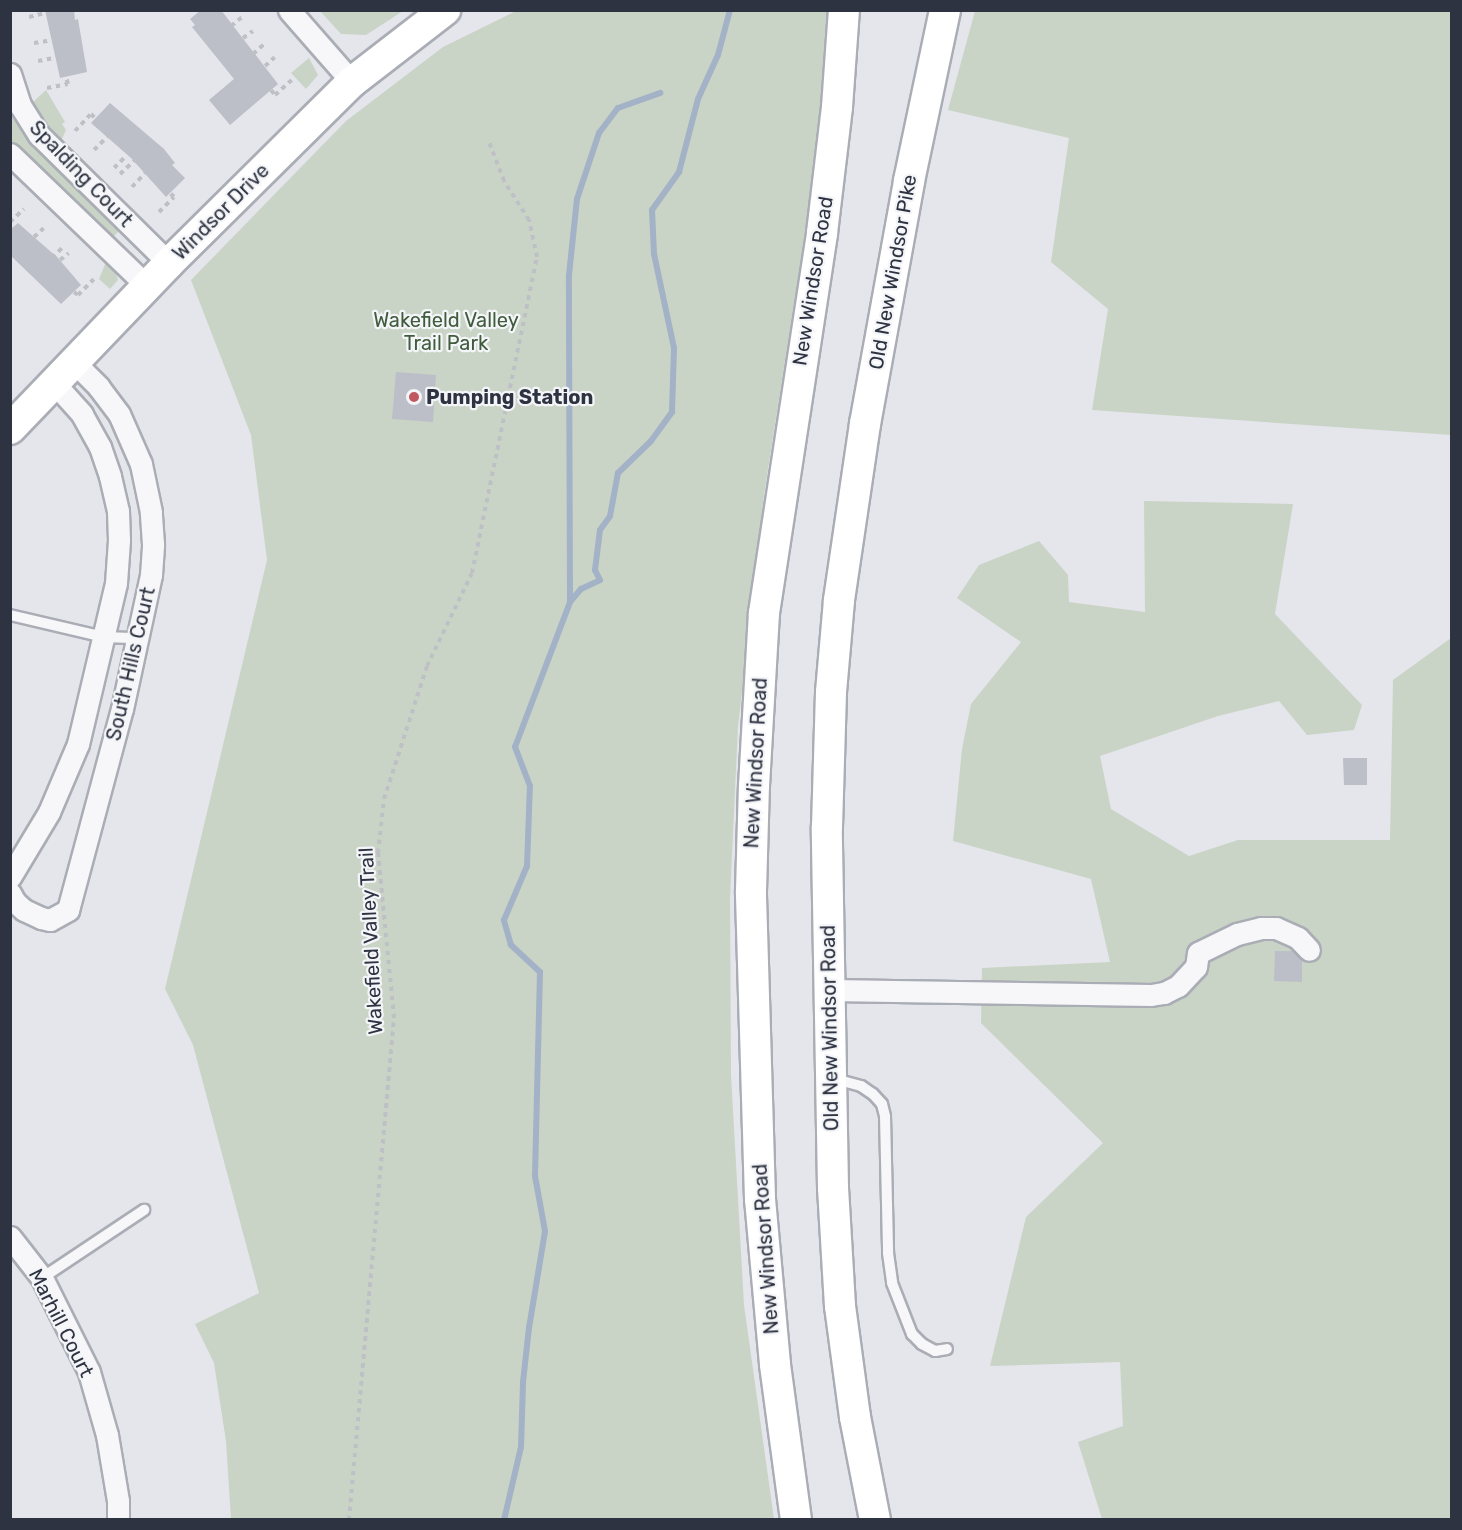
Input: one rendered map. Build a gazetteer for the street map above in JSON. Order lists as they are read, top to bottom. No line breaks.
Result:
{"streets":{"street":["Spalding Court","Windsor Drive","Old New Windsor Pike","New Windsor Road","South Hills Court","Old New Windsor Road","Marhill Court"],"path":["Wakefield Valley Trail"]},"crossings":[["Spalding Court","Windsor Drive"],["Windsor Drive","South Hills Court"],["Old New Windsor Pike","Old New Windsor Road"]],"parks":["Wakefield Valley Trail Park"],"places":["Pumping Station"]}
